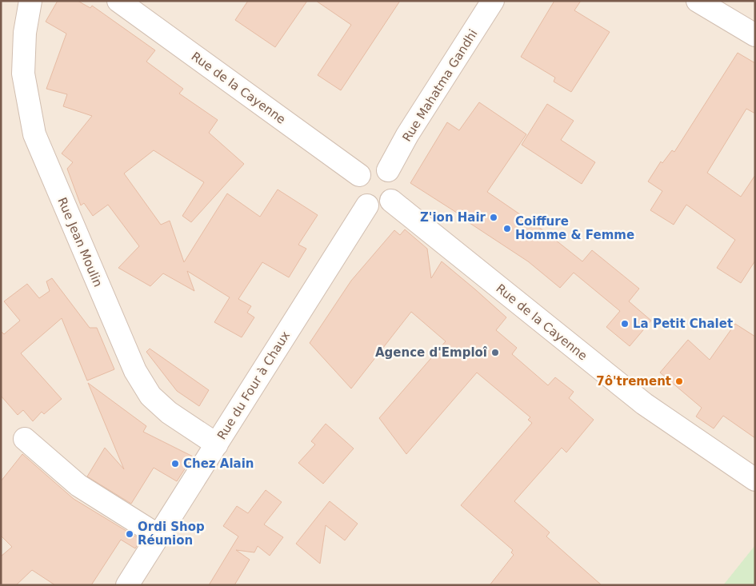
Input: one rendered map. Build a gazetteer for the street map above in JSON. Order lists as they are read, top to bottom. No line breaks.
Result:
{"streets":{"street":["Rue Mahatma Gandhi","Rue de la Cayenne","Rue Jean Moulin","Rue du Four à Chaux"]},"crossings":[["Rue Mahatma Gandhi","Rue de la Cayenne"],["Rue Mahatma Gandhi","Rue du Four à Chaux"],["Rue de la Cayenne","Rue du Four à Chaux"],["Rue Jean Moulin","Rue du Four à Chaux"]],"places":["Z'ion Hair","Coiffure Homme & Femme","La Petit Chalet","Agence d'Emploî","7ô'trement","Chez Alain","Ordi Shop Réunion"]}
